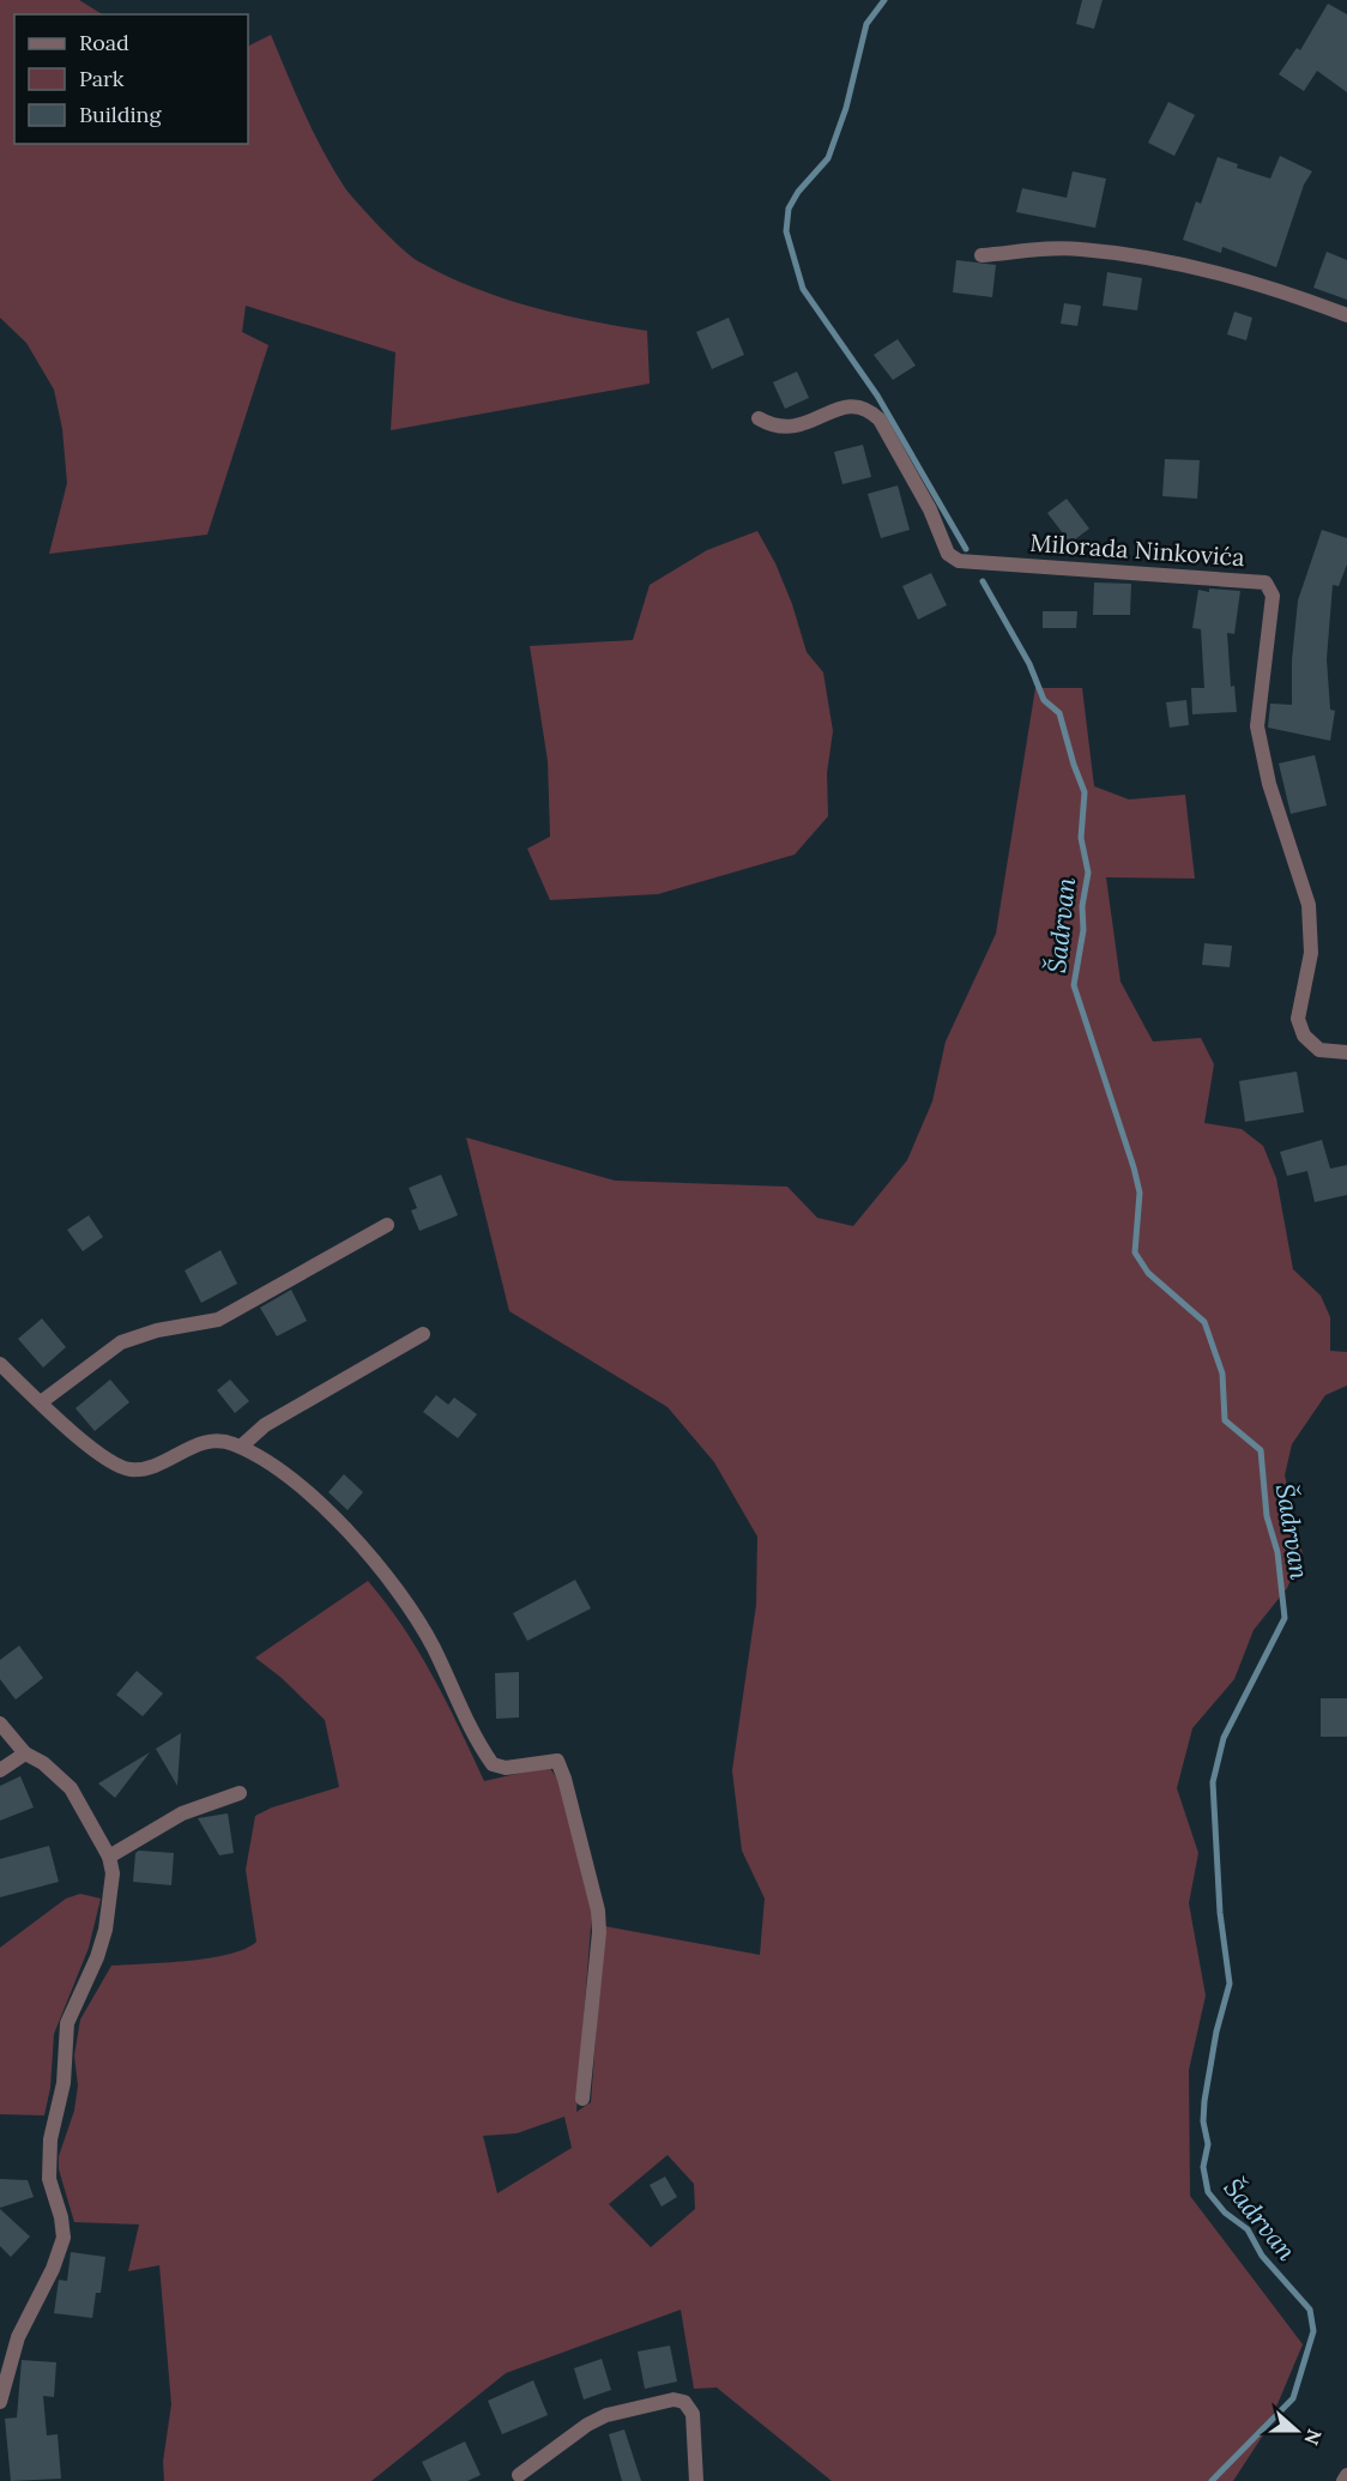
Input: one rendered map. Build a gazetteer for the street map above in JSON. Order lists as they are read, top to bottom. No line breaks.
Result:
{"streets":{"street":["Milorada Ninkovića"]},"water":["Šadrvan"],"legend":["Road","Park","Building"],"north":"right"}
